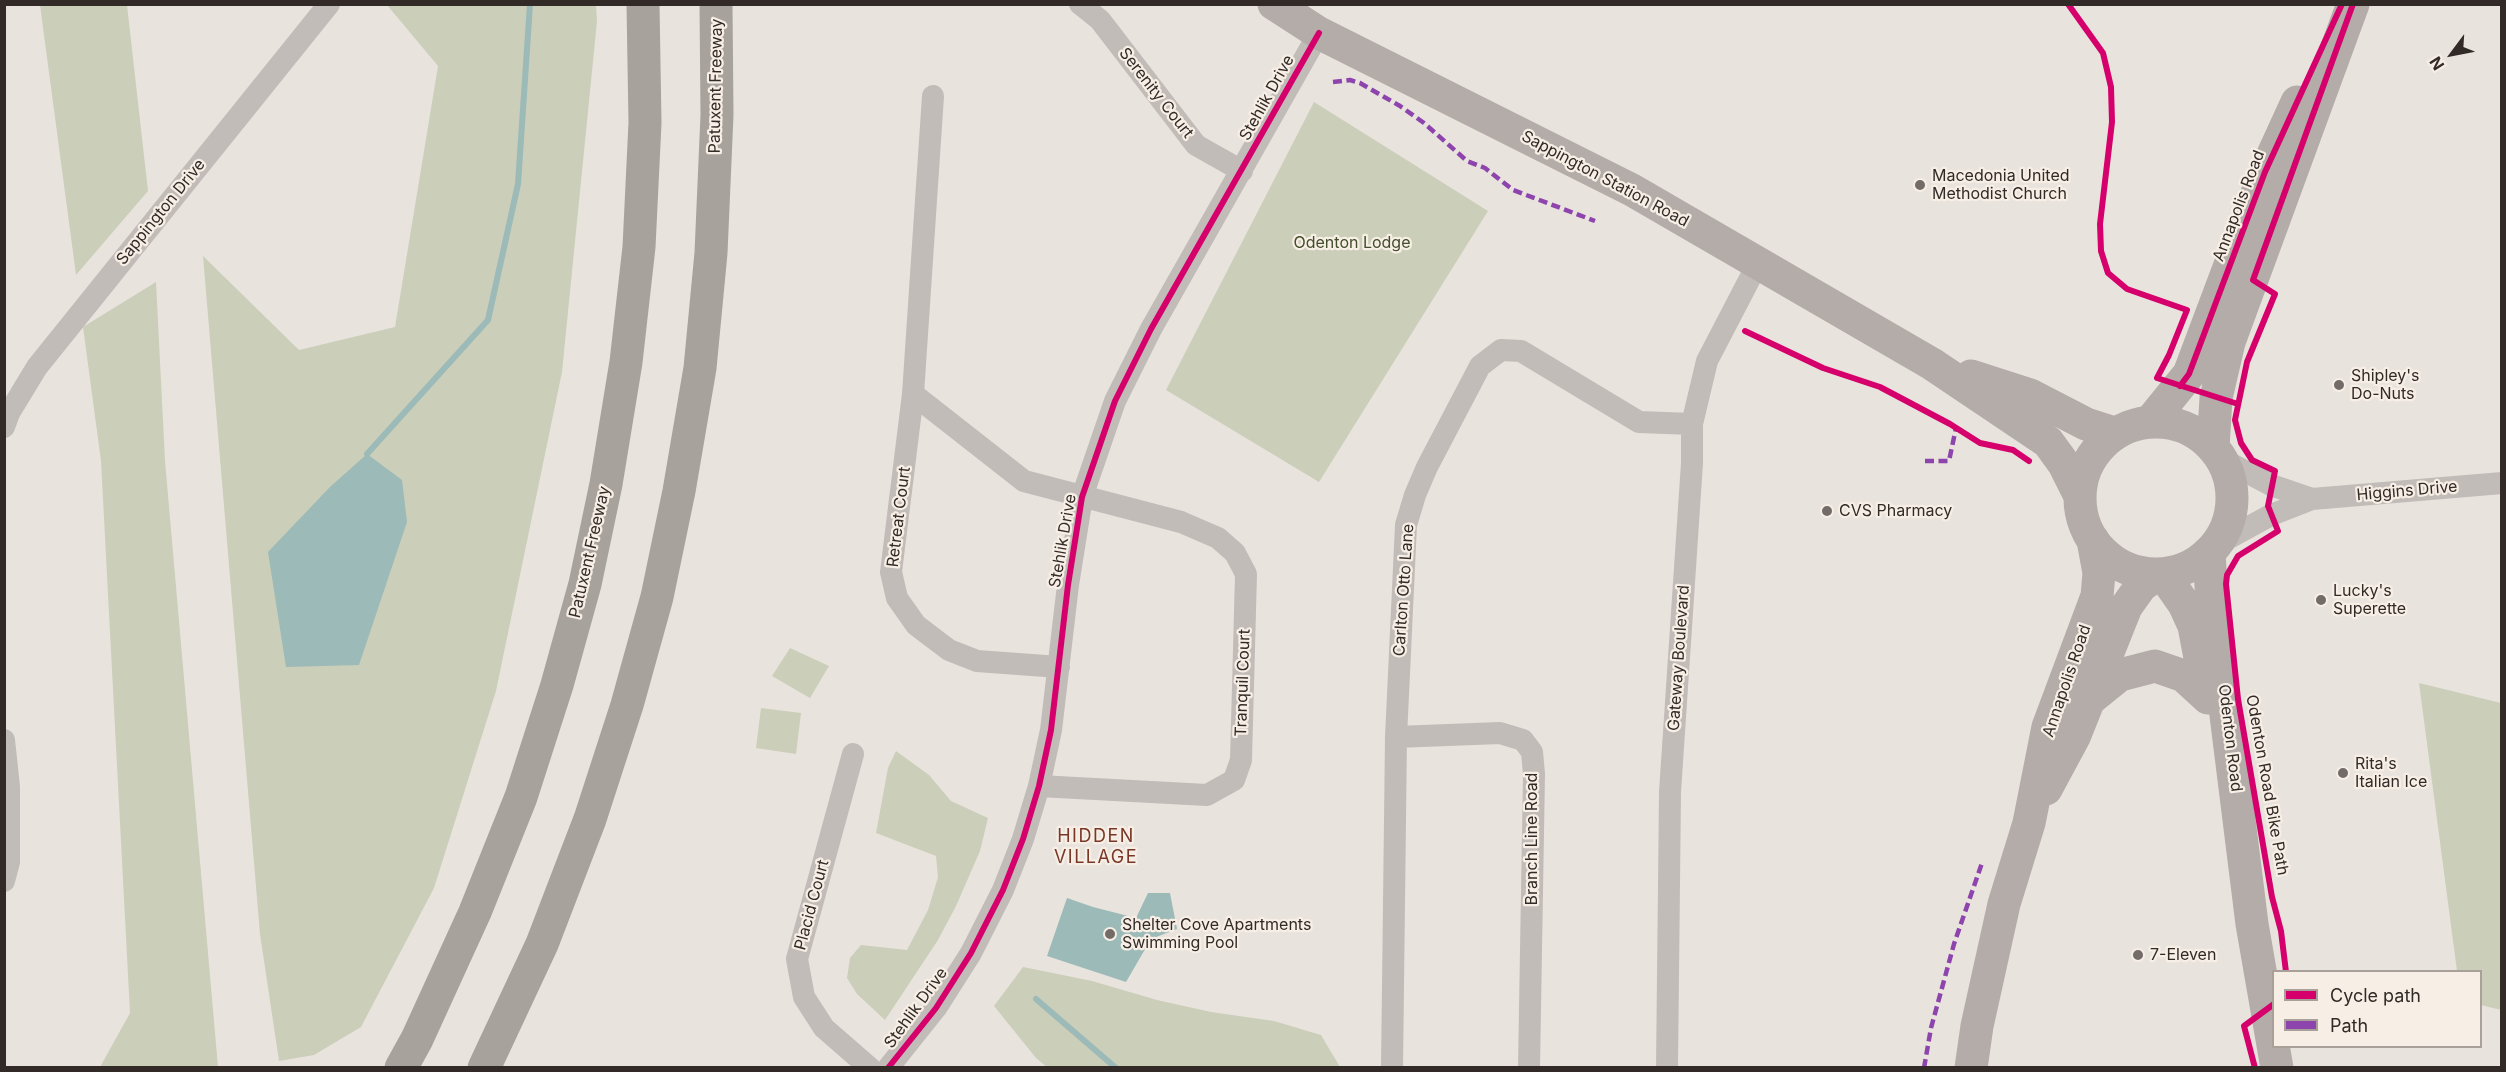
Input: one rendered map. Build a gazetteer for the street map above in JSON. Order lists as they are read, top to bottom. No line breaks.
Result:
{"streets":{"highway":["Patuxent Freeway"],"main road":["Sappington Station Road","Annapolis Road","Odenton Road"],"street":["Serenity Court","Stehlik Drive","Sappington Drive","Higgins Drive","Retreat Court","Carlton Otto Lane","Gateway Boulevard","Tranquil Court","Branch Line Road","Placid Court"],"cycle path":["Odenton Road Bike Path"]},"crossings":[["Serenity Court","Stehlik Drive"],["Stehlik Drive","Sappington Station Road"],["Stehlik Drive","Retreat Court"],["Stehlik Drive","Tranquil Court"],["Sappington Station Road","Annapolis Road"],["Sappington Station Road","Higgins Drive"],["Sappington Station Road","Gateway Boulevard"],["Sappington Station Road","Odenton Road"],["Annapolis Road","Higgins Drive"],["Annapolis Road","Odenton Road"],["Higgins Drive","Odenton Road"],["Carlton Otto Lane","Gateway Boulevard"],["Carlton Otto Lane","Branch Line Road"]],"districts":["HIDDEN VILLAGE"],"parks":["Odenton Lodge"],"places":["Macedonia United Methodist Church","Shipley's Do-Nuts","CVS Pharmacy","Lucky's Superette","Rita's Italian Ice","Shelter Cove Apartments Swimming Pool","7-Eleven"],"legend":["Cycle path","Path"],"north":"bottom left"}
